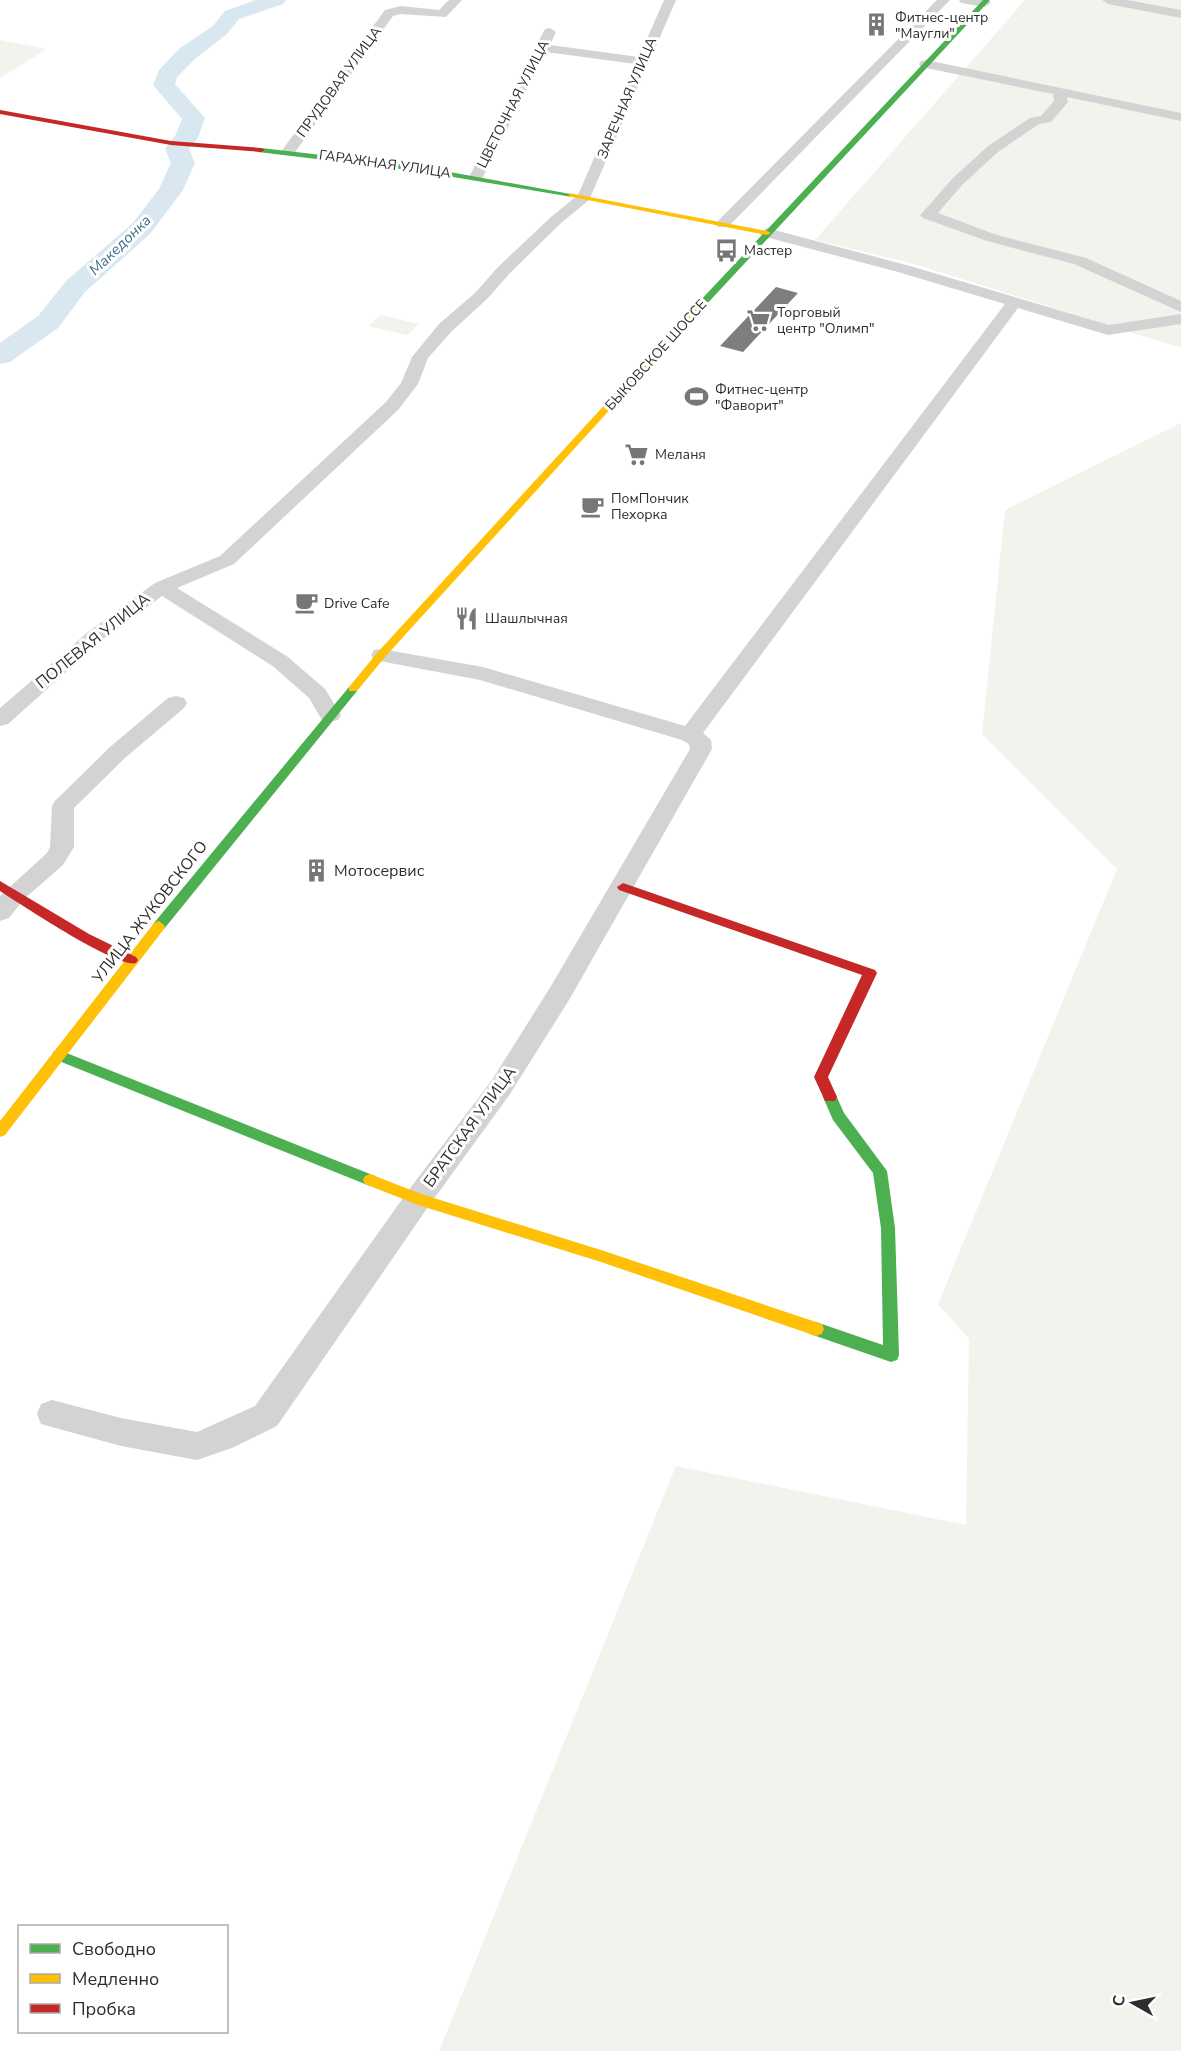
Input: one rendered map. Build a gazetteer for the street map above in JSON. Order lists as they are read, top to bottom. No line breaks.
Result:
{"streets":{"main road":["ГАРАЖНАЯ УЛИЦА","БЫКОВСКОЕ ШОССЕ","УЛИЦА ЖУКОВСКОГО","БРАТСКАЯ УЛИЦА"],"street":["ПРУДОВАЯ УЛИЦА","ЗАРЕЧНАЯ УЛИЦА","ЦВЕТОЧНАЯ УЛИЦА","ПОЛЕВАЯ УЛИЦА"]},"crossings":[["ПРУДОВАЯ УЛИЦА","ГАРАЖНАЯ УЛИЦА"],["ЗАРЕЧНАЯ УЛИЦА","ГАРАЖНАЯ УЛИЦА"],["ЦВЕТОЧНАЯ УЛИЦА","ГАРАЖНАЯ УЛИЦА"],["ГАРАЖНАЯ УЛИЦА","БЫКОВСКОЕ ШОССЕ"],["БЫКОВСКОЕ ШОССЕ","ПОЛЕВАЯ УЛИЦА"],["БЫКОВСКОЕ ШОССЕ","УЛИЦА ЖУКОВСКОГО"],["ПОЛЕВАЯ УЛИЦА","УЛИЦА ЖУКОВСКОГО"]],"water":["Македонка"],"places":{"building":["Фитнес-центр \"Маугли\"","Мотосервис"],"bus stop":["Мастер"],"supermarket":["Торговый центр \"Олимп\"","Меланя"],"sports":["Фитнес-центр \"Фаворит\""],"cafe":["ПомПончик Пехорка","Drive Cafe"],"restaurant":["Шашлычная"]},"legend":["Свободно","Медленно","Пробка"],"north":"left"}
